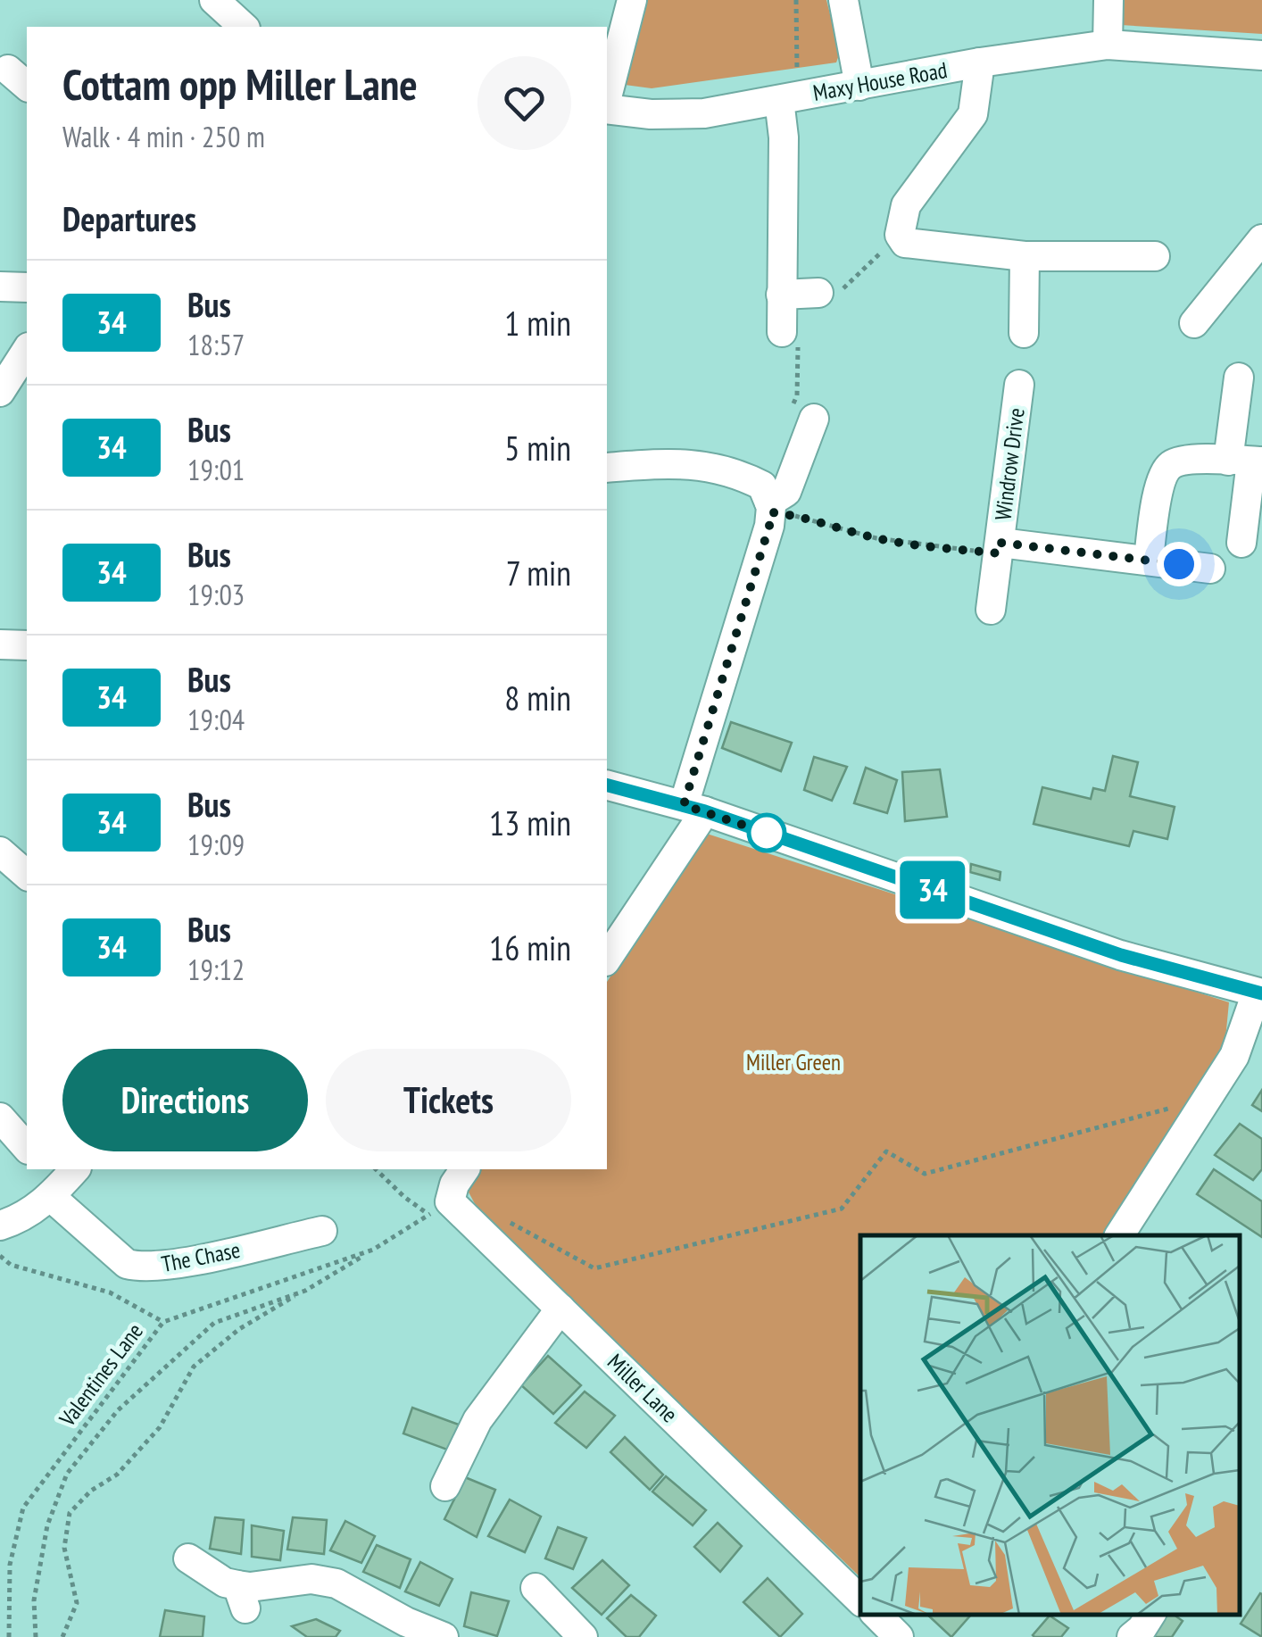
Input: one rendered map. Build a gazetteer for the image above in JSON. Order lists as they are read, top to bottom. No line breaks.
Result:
{"streets":{"street":["Maxy House Road","Windrow Drive","The Chase","Miller Lane"],"path":["Valentines Lane"]},"crossings":[["Valentines Lane","Miller Lane"]],"parks":["Miller Green"],"lines":["bus line 34"],"page":{"on_map":"34","heading":[["Cottam opp Miller Lane","Walk · 4 min · 250 m"],"Departures"],"list":[{"mark":"34","name":"Bus","note":"18:57","value":"1 min"},{"mark":"34","name":"Bus","note":"19:01","value":"5 min"},{"mark":"34","name":"Bus","note":"19:03","value":"7 min"},{"mark":"34","name":"Bus","note":"19:04","value":"8 min"},{"mark":"34","name":"Bus","note":"19:09","value":"13 min"},{"mark":"34","name":"Bus","note":"19:12","value":"16 min"}],"buttons":["Directions","Tickets"]}}
